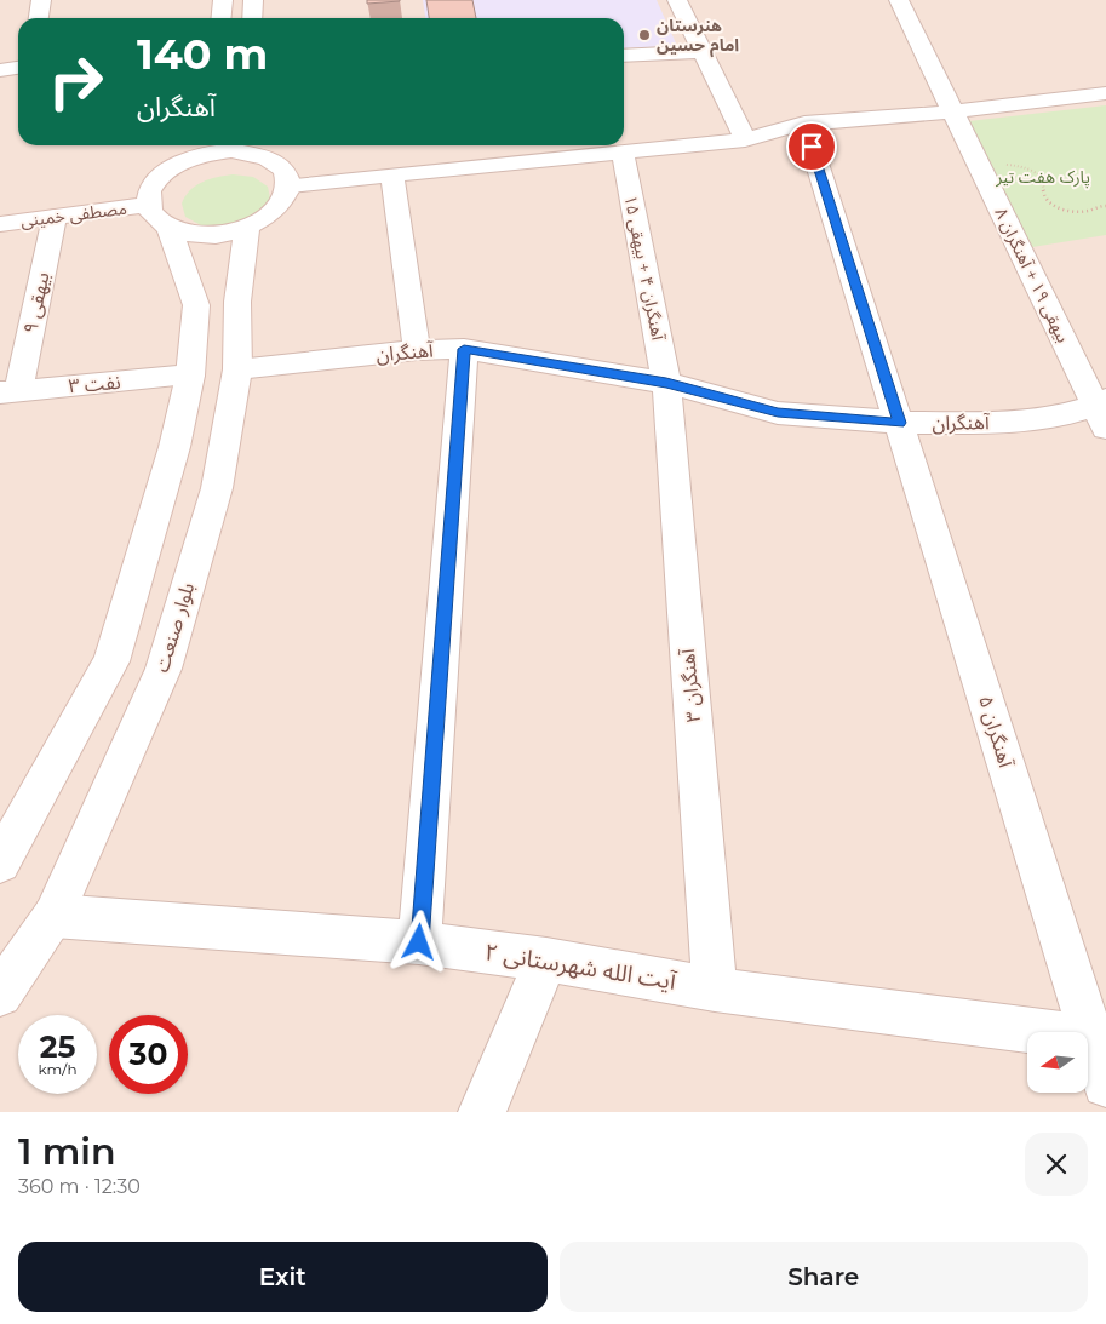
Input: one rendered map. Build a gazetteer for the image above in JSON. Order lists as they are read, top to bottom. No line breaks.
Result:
{"streets":{"street":["مصطفی خمینی","آهنگران ۴ + بیهقی ۱۵","بیهقی ۱۹ + آهنگران ۸","بیهقی ۹","آهنگران","نفت ۳","بلوار صنعت","آهنگران ۳","آهنگران ۵","آیت الله شهرستانی ۲"]},"crossings":[["مصطفی خمینی","بیهقی ۹"],["مصطفی خمینی","بلوار صنعت"],["آهنگران ۴ + بیهقی ۱۵","آهنگران"],["آهنگران ۴ + بیهقی ۱۵","آهنگران ۳"],["بیهقی ۱۹ + آهنگران ۸","آهنگران"],["بیهقی ۹","نفت ۳"],["آهنگران","بلوار صنعت"],["آهنگران","آهنگران ۳"],["آهنگران","آهنگران ۵"],["بلوار صنعت","آیت الله شهرستانی ۲"],["آهنگران ۳","آیت الله شهرستانی ۲"],["آهنگران ۵","آیت الله شهرستانی ۲"]],"parks":["پارک هفت تیر"],"places":["هنرستان امام حسین"],"north":"left","page":{"turn":["140 m","آهنگران"],"speed":"25 km/h","limit":"30","heading":["1 min","360 m · 12:30"],"buttons":["Exit","Share"]}}
